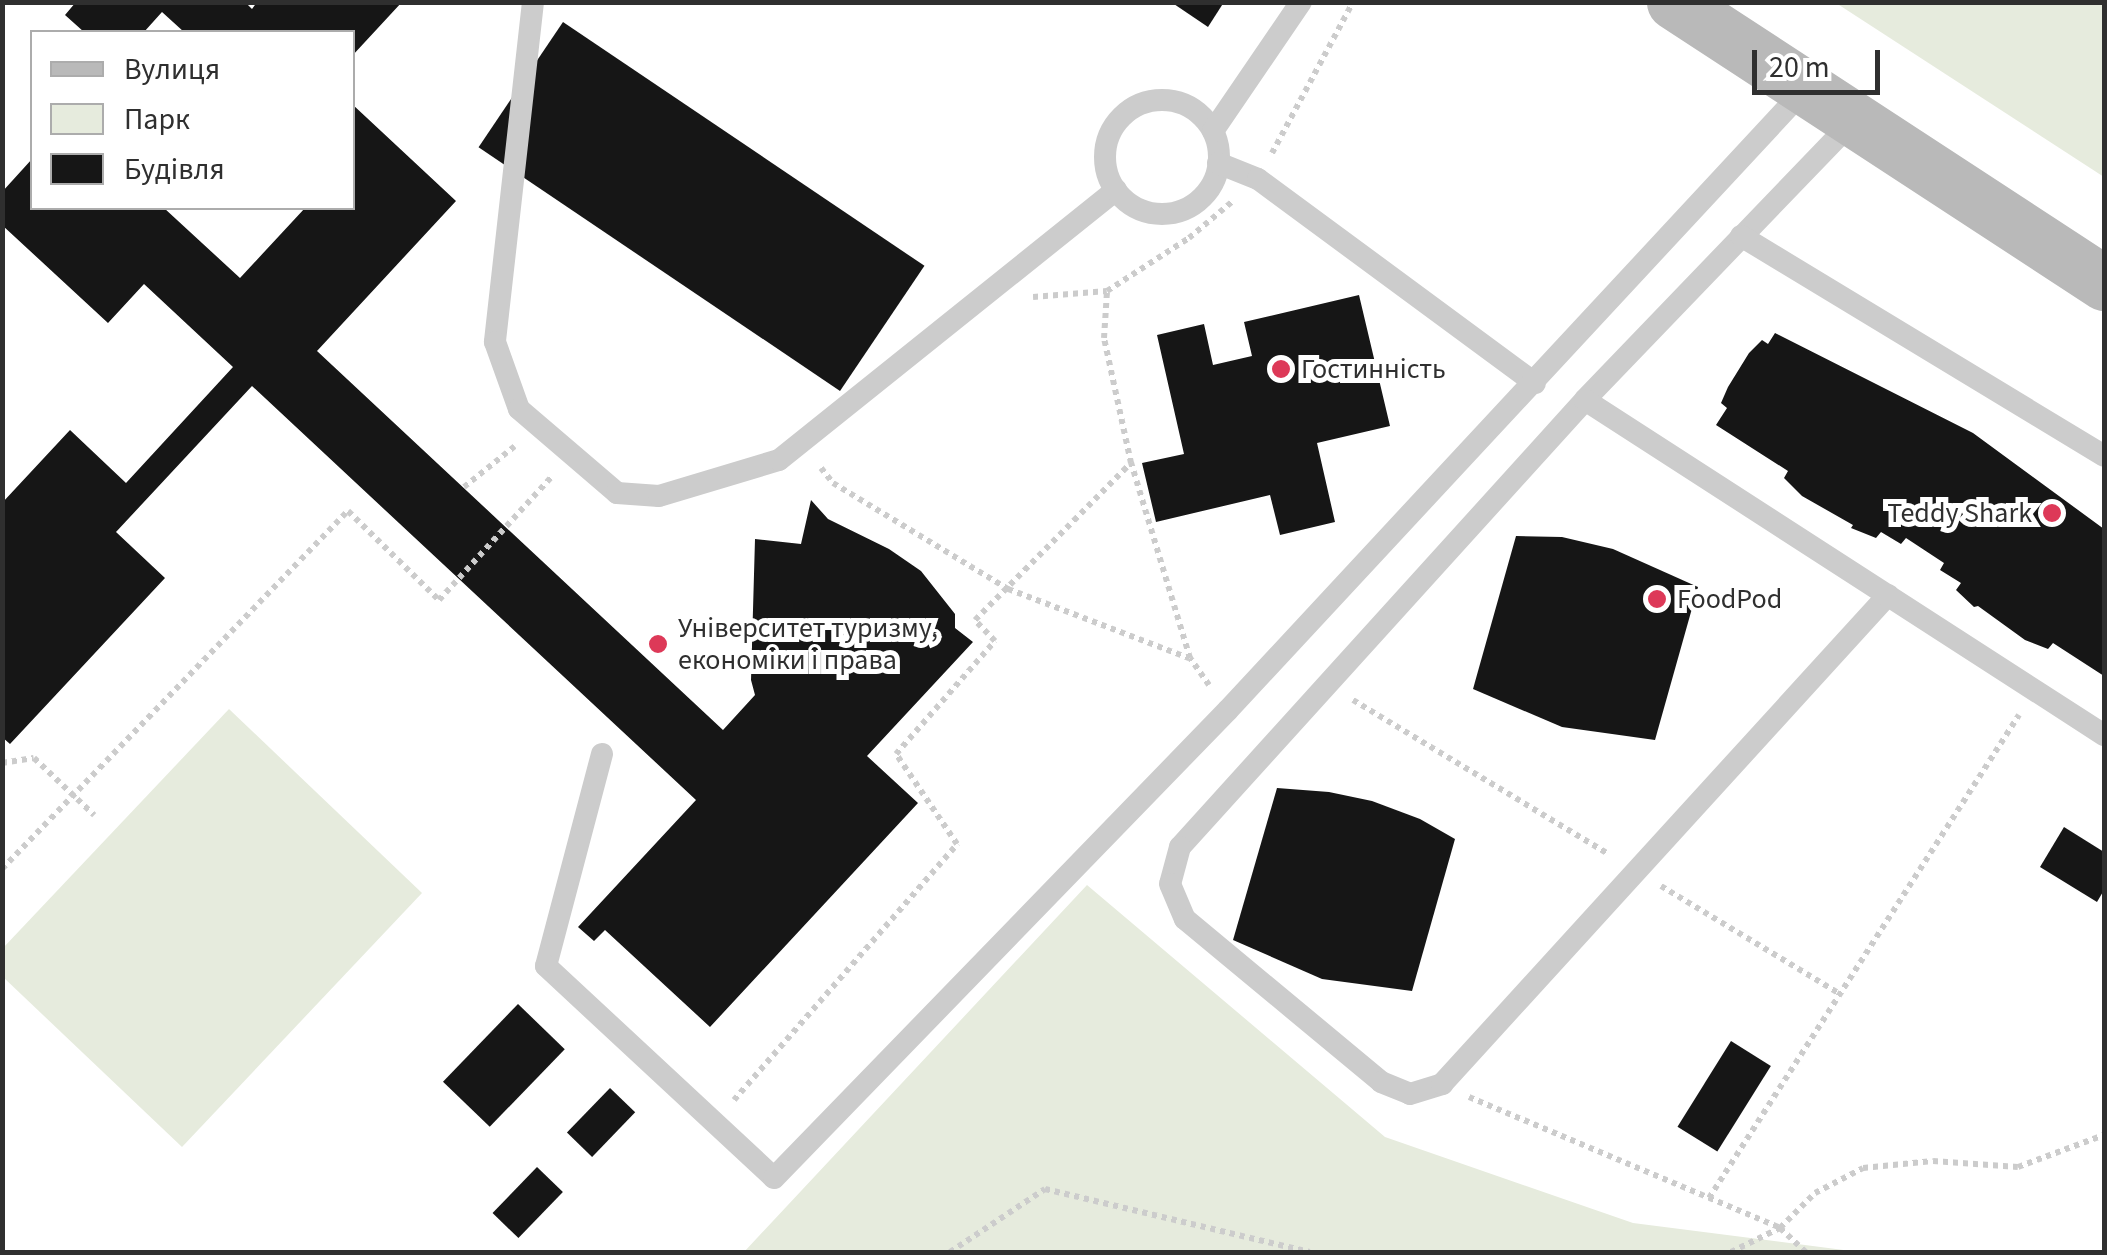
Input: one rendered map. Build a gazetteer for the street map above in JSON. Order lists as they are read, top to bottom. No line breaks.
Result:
{"places":["Гостинність","Teddy Shark","FoodPod","Університет туризму, економіки і права"],"legend":["Вулиця","Парк","Будівля"],"scale_bar":"20 m"}
